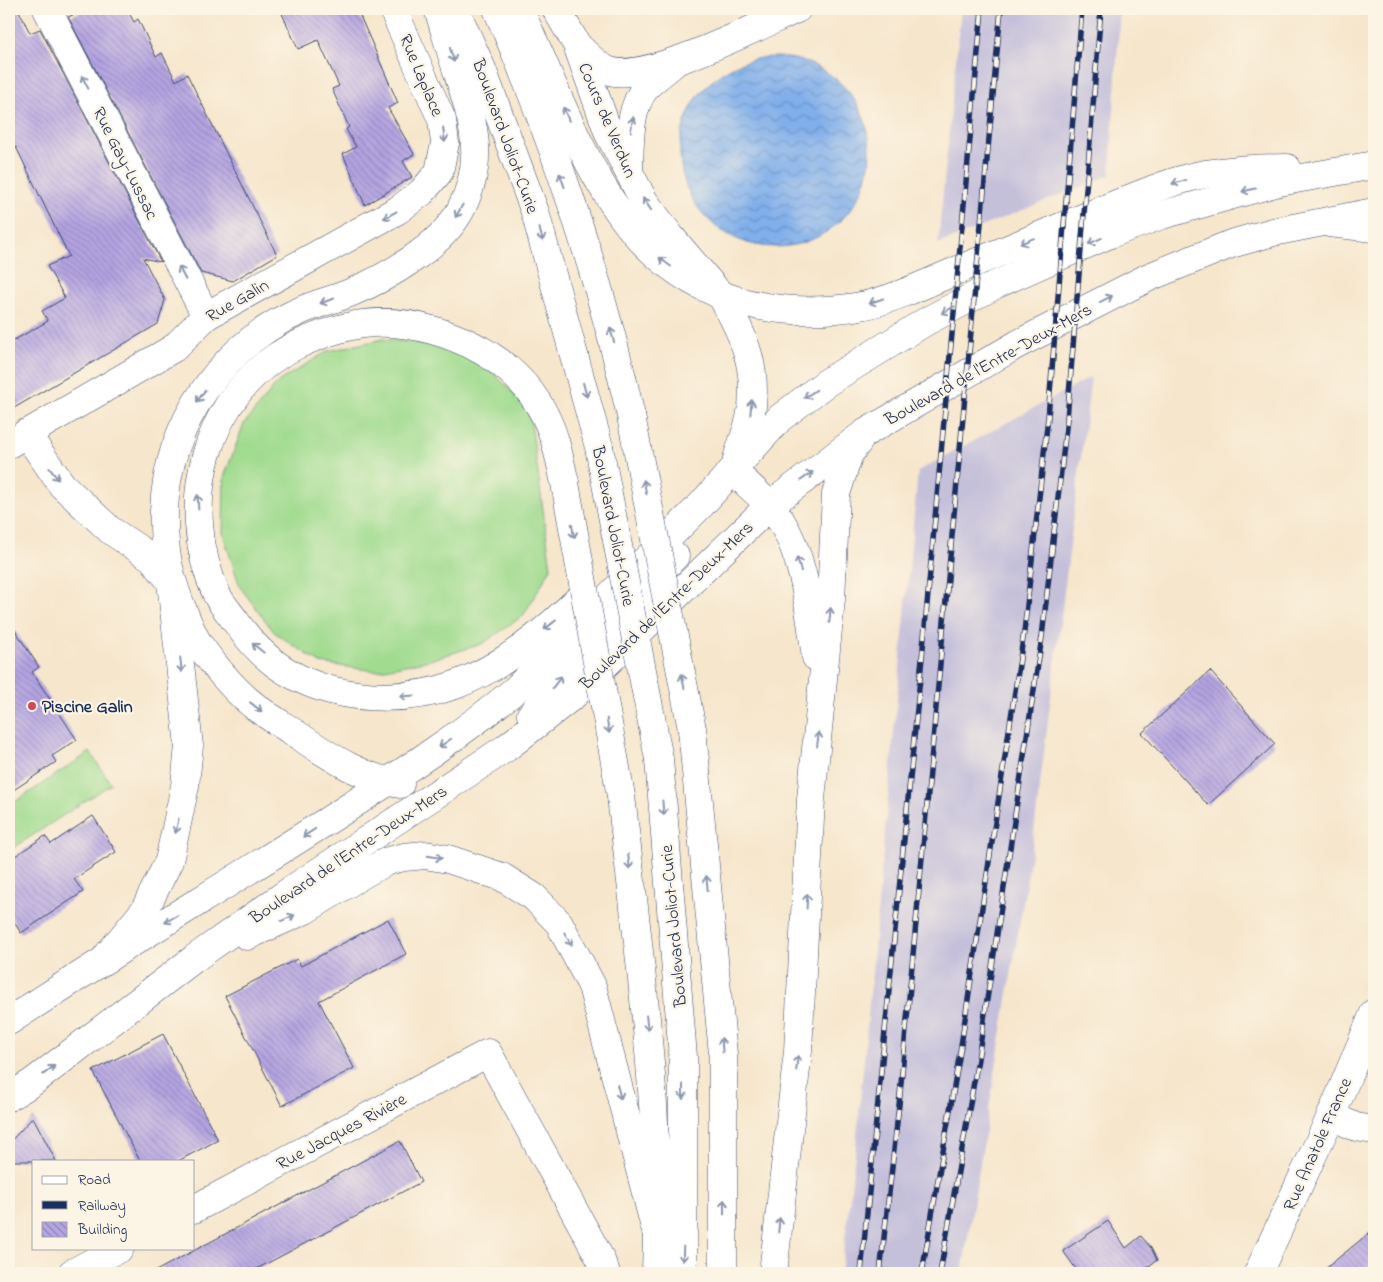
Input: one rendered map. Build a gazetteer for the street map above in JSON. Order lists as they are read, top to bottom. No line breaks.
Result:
{"streets":{"main road":["Rue Laplace","Cours de Verdun","Boulevard Joliot-Curie","Rue Gay-Lussac","Rue Galin","Boulevard de l'Entre-Deux-Mers","Rue Jacques Rivière","Rue Anatole France"]},"crossings":[["Rue Laplace","Rue Galin"],["Cours de Verdun","Boulevard de l'Entre-Deux-Mers"],["Rue Gay-Lussac","Rue Galin"]],"one_way":["Rue Gay-Lussac","Rue Galin"],"places":["Piscine Galin"],"legend":["Road","Railway","Building"]}
